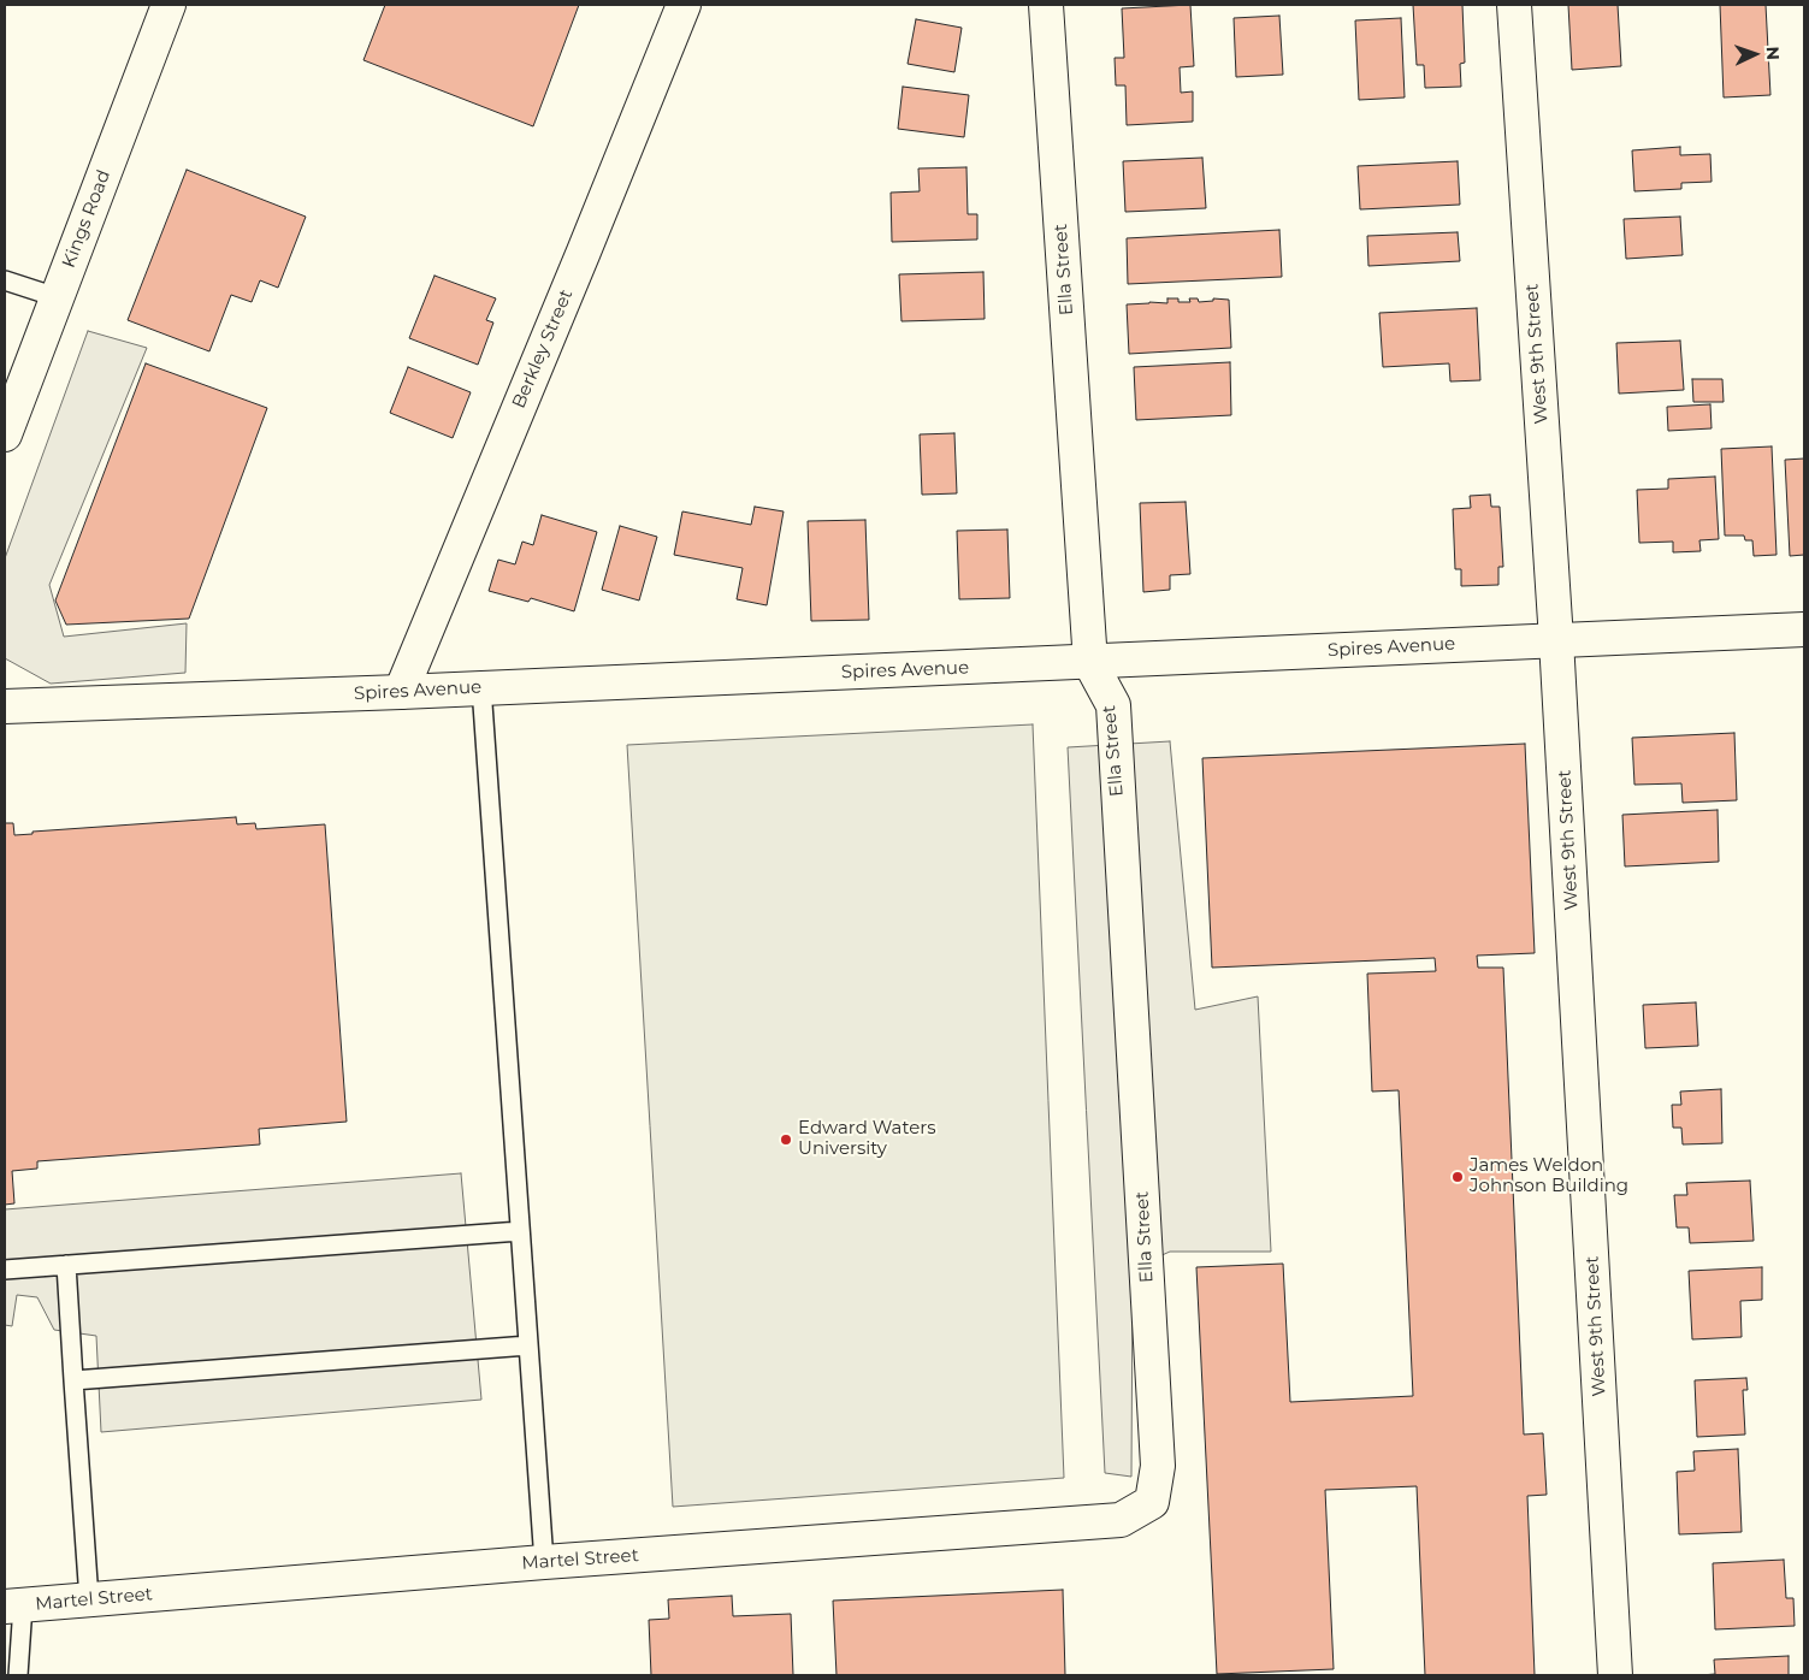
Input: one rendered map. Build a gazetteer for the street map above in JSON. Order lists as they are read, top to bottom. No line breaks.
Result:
{"streets":{"street":["Kings Road","Ella Street","Berkley Street","West 9th Street","Spires Avenue","Martel Street"]},"crossings":[["Ella Street","Spires Avenue"],["Ella Street","Martel Street"],["Berkley Street","Spires Avenue"],["West 9th Street","Spires Avenue"]],"places":["Edward Waters University","James Weldon Johnson Building"],"north":"right"}
